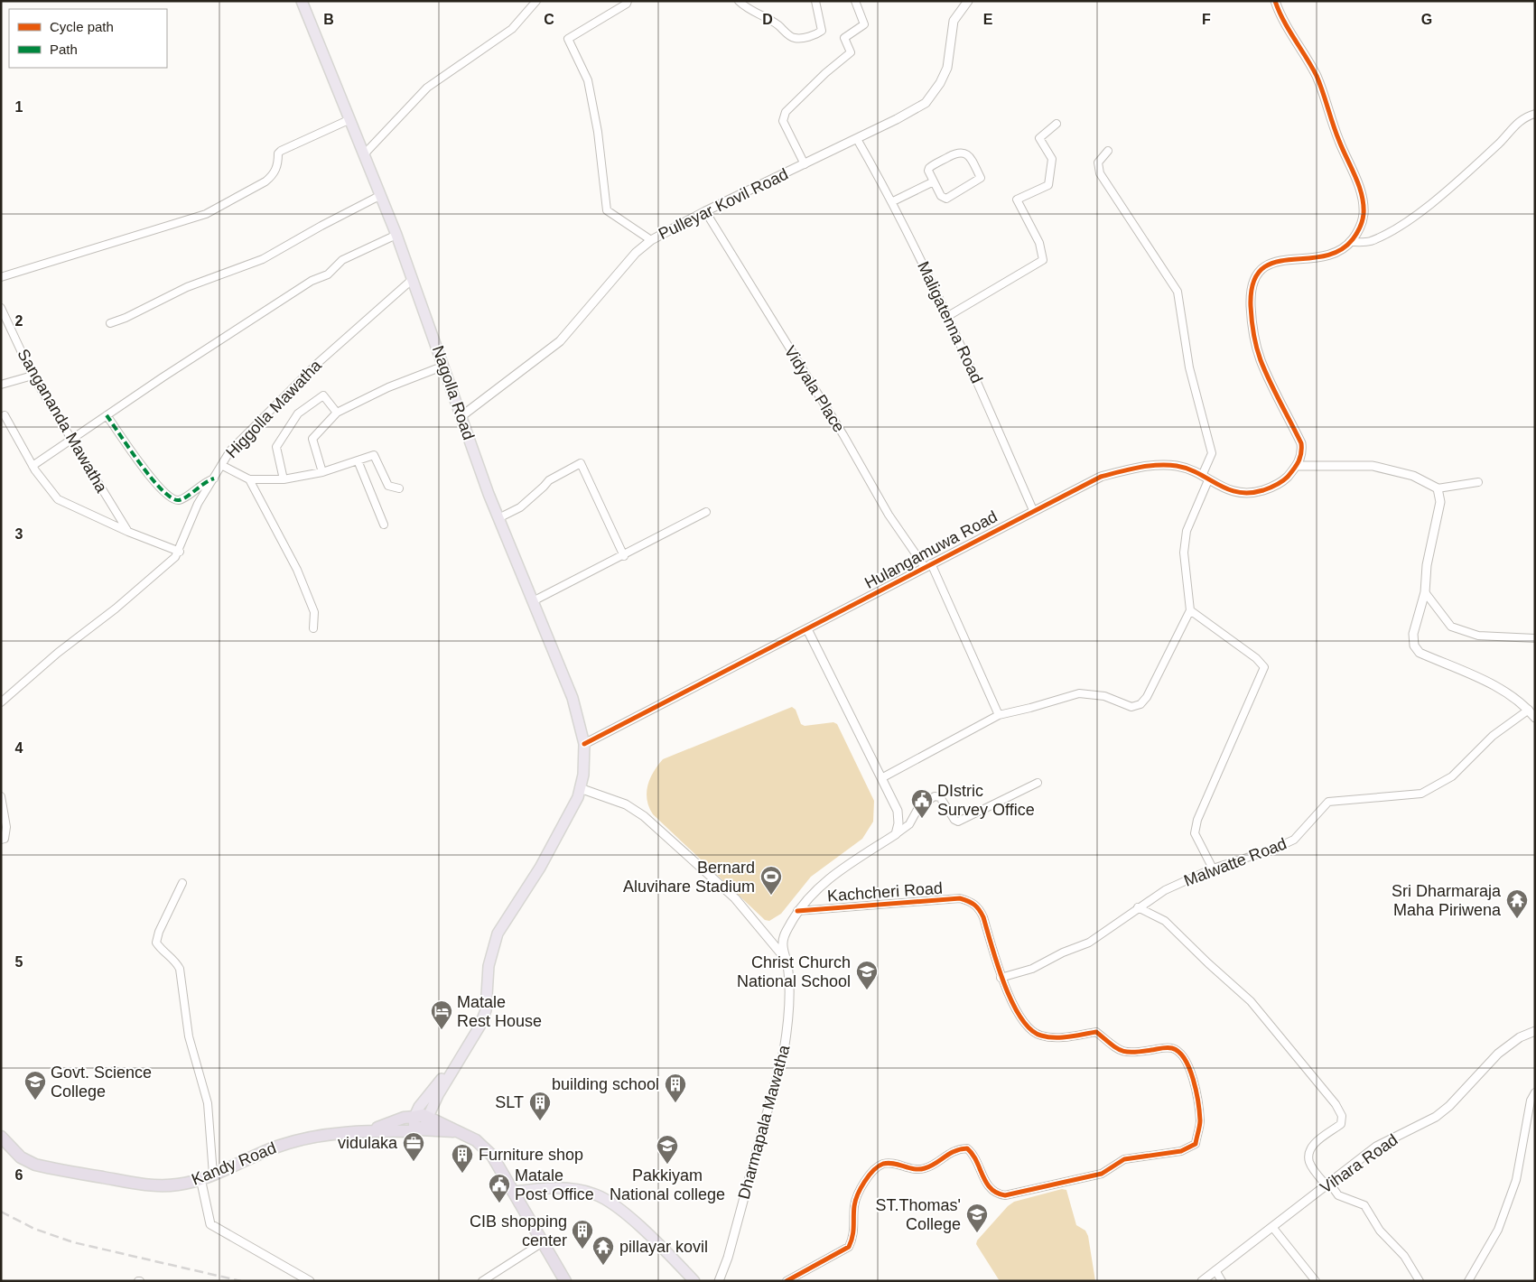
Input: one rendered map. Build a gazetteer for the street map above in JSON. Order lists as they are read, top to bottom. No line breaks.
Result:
{"streets":{"highway":["Kandy Road"],"main road":["Nagolla Road"],"street":["Pulleyar Kovil Road","Maligatenna Road","Vidyala Place","Higgolla Mawatha","Sangananda Mawatha","Hulangamuwa Road","Malwatte Road","Kachcheri Road","Dharmapala Mawatha","Vihara Road"]},"crossings":[["Pulleyar Kovil Road","Maligatenna Road"],["Pulleyar Kovil Road","Vidyala Place"],["Pulleyar Kovil Road","Nagolla Road"],["Maligatenna Road","Hulangamuwa Road"],["Vidyala Place","Hulangamuwa Road"],["Nagolla Road","Higgolla Mawatha"],["Nagolla Road","Hulangamuwa Road"],["Malwatte Road","Kachcheri Road"],["Kachcheri Road","Dharmapala Mawatha"]],"places":{"public building":["DIstric Survey Office","Matale Post Office"],"sports":["Bernard Aluvihare Stadium"],"temple":["Sri Dharmaraja Maha Piriwena","pillayar kovil"],"school or university":["Christ Church National School","Govt. Science College","Pakkiyam National college","ST.Thomas' College"],"hotel":["Matale Rest House"],"building":["building school","SLT","Furniture shop","CIB shopping center"],"office":["vidulaka"]},"legend":["Cycle path","Path"],"grid":{"columns":["B","C","D","E","F","G"],"rows":["1","2","3","4","5","6"]}}
